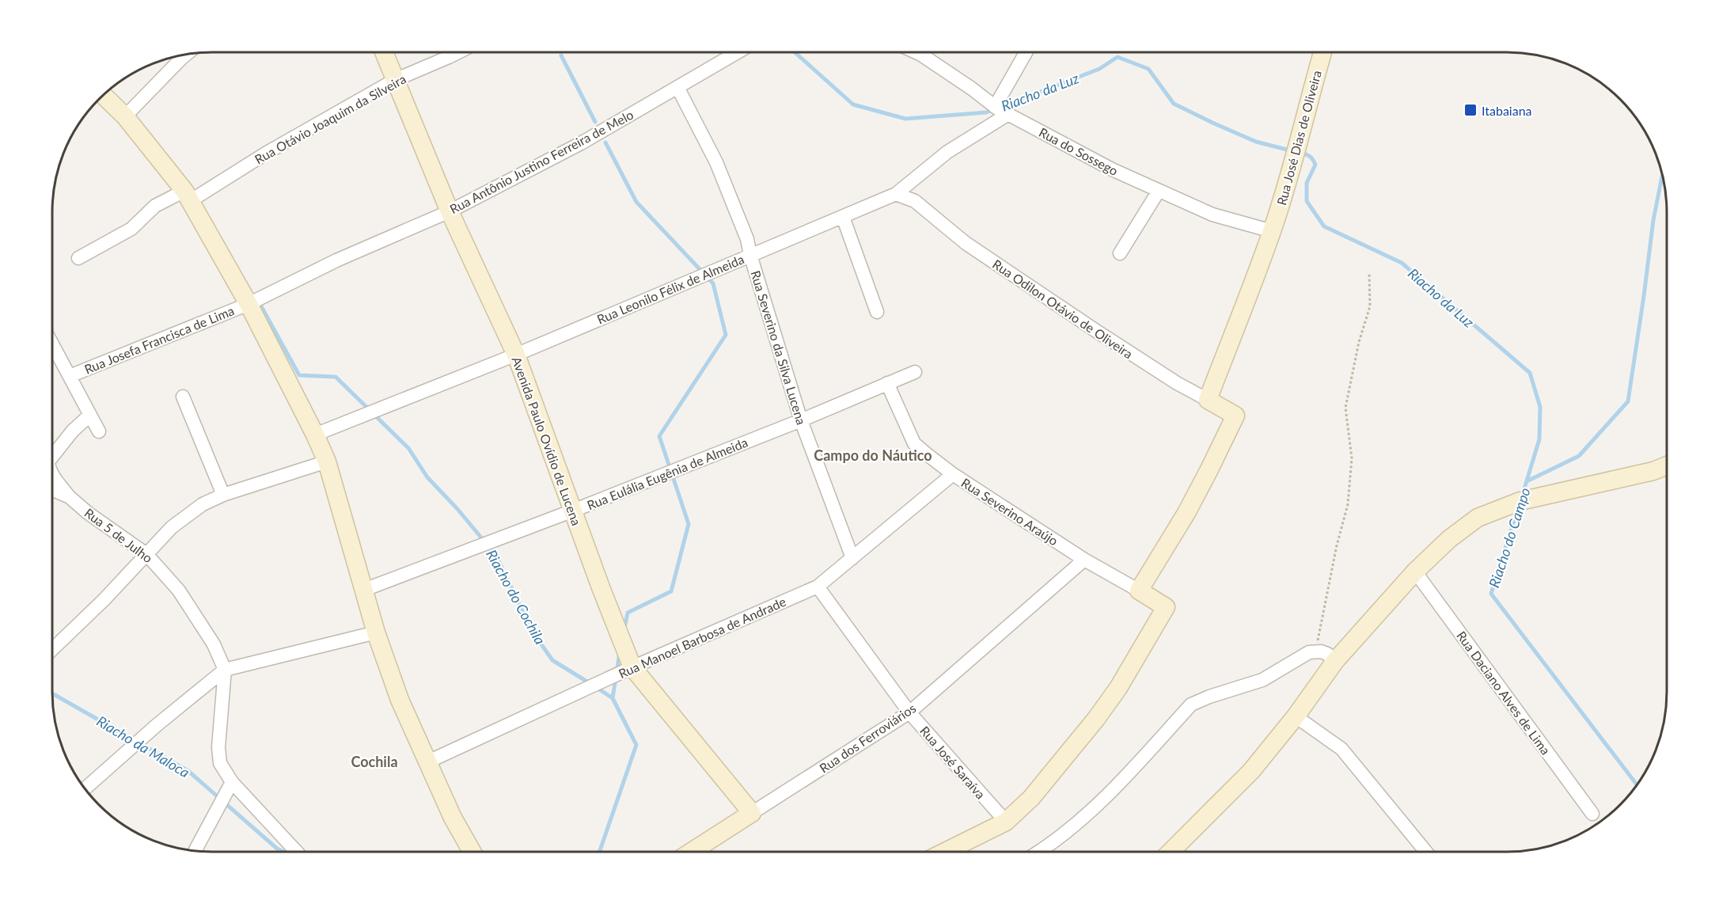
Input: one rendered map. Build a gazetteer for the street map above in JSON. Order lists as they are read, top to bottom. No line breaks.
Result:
{"streets":{"street":["Rua Otávio Joaquim da Silveira","Rua José Dias de Oliveira","Rua do Sossego","Rua Antônio Justino Ferreira de Melo","Rua Leonilo Félix de Almeida","Rua Odilon Otávio de Oliveira","Rua Josefa Francisca de Lima","Rua Severino da Silva Lucena","Avenida Paulo Ovídio de Lucena","Rua Eulália Eugênia de Almeida","Rua Severino Araújo","Rua 5 de Julho","Rua Manoel Barbosa de Andrade","Rua Daciano Alves de Lima","Rua dos Ferroviários","Rua José Saraíva"]},"crossings":[["Rua Otávio Joaquim da Silveira","Avenida Paulo Ovídio de Lucena"],["Rua José Dias de Oliveira","Rua do Sossego"],["Rua José Dias de Oliveira","Rua Odilon Otávio de Oliveira"],["Rua do Sossego","Rua Leonilo Félix de Almeida"],["Rua Antônio Justino Ferreira de Melo","Rua Josefa Francisca de Lima"],["Rua Antônio Justino Ferreira de Melo","Rua Severino da Silva Lucena"],["Rua Antônio Justino Ferreira de Melo","Avenida Paulo Ovídio de Lucena"],["Rua Leonilo Félix de Almeida","Rua Odilon Otávio de Oliveira"],["Rua Leonilo Félix de Almeida","Rua Severino da Silva Lucena"],["Rua Leonilo Félix de Almeida","Avenida Paulo Ovídio de Lucena"],["Rua Odilon Otávio de Oliveira","Rua Severino Araújo"],["Rua Severino da Silva Lucena","Rua Eulália Eugênia de Almeida"],["Rua Severino da Silva Lucena","Rua Manoel Barbosa de Andrade"],["Avenida Paulo Ovídio de Lucena","Rua Eulália Eugênia de Almeida"],["Avenida Paulo Ovídio de Lucena","Rua Manoel Barbosa de Andrade"],["Avenida Paulo Ovídio de Lucena","Rua dos Ferroviários"],["Rua Eulália Eugênia de Almeida","Rua Severino Araújo"],["Rua Severino Araújo","Rua Manoel Barbosa de Andrade"],["Rua Severino Araújo","Rua dos Ferroviários"],["Rua Severino Araújo","Rua José Saraíva"],["Rua Manoel Barbosa de Andrade","Rua José Saraíva"],["Rua dos Ferroviários","Rua José Saraíva"]],"districts":["Campo do Náutico","Cochila"],"water":["Riacho da Luz","Riacho do Campo","Riacho do Cochila","Riacho da Maloca"],"places":{"transit":["Itabaiana"]}}
